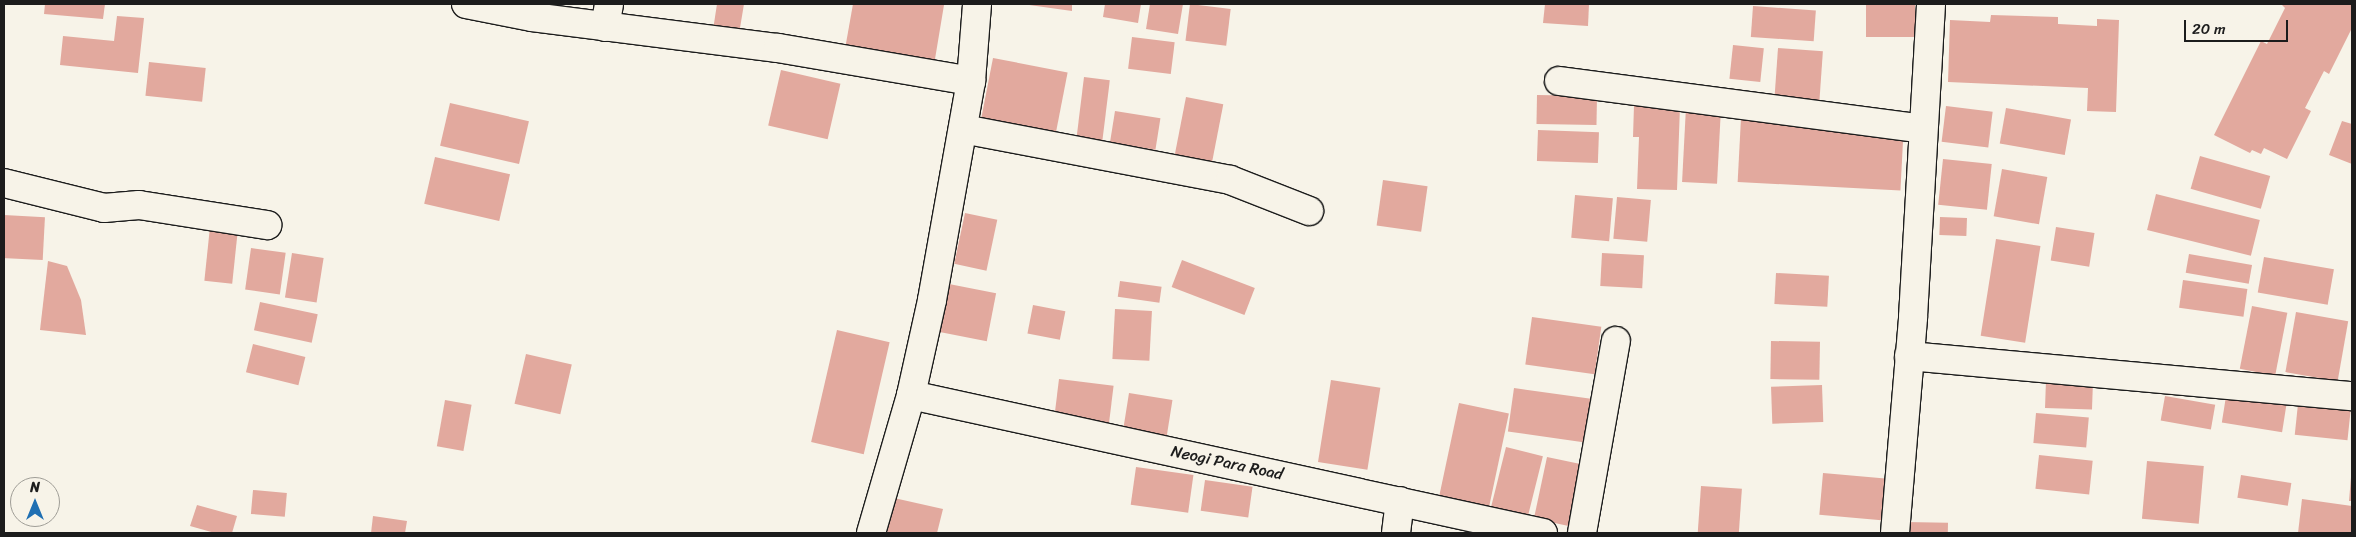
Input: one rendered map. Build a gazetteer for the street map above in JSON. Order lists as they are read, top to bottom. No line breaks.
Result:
{"streets":{"street":["Neogi Para Road"]},"scale_bar":"20 m","north":"top"}
